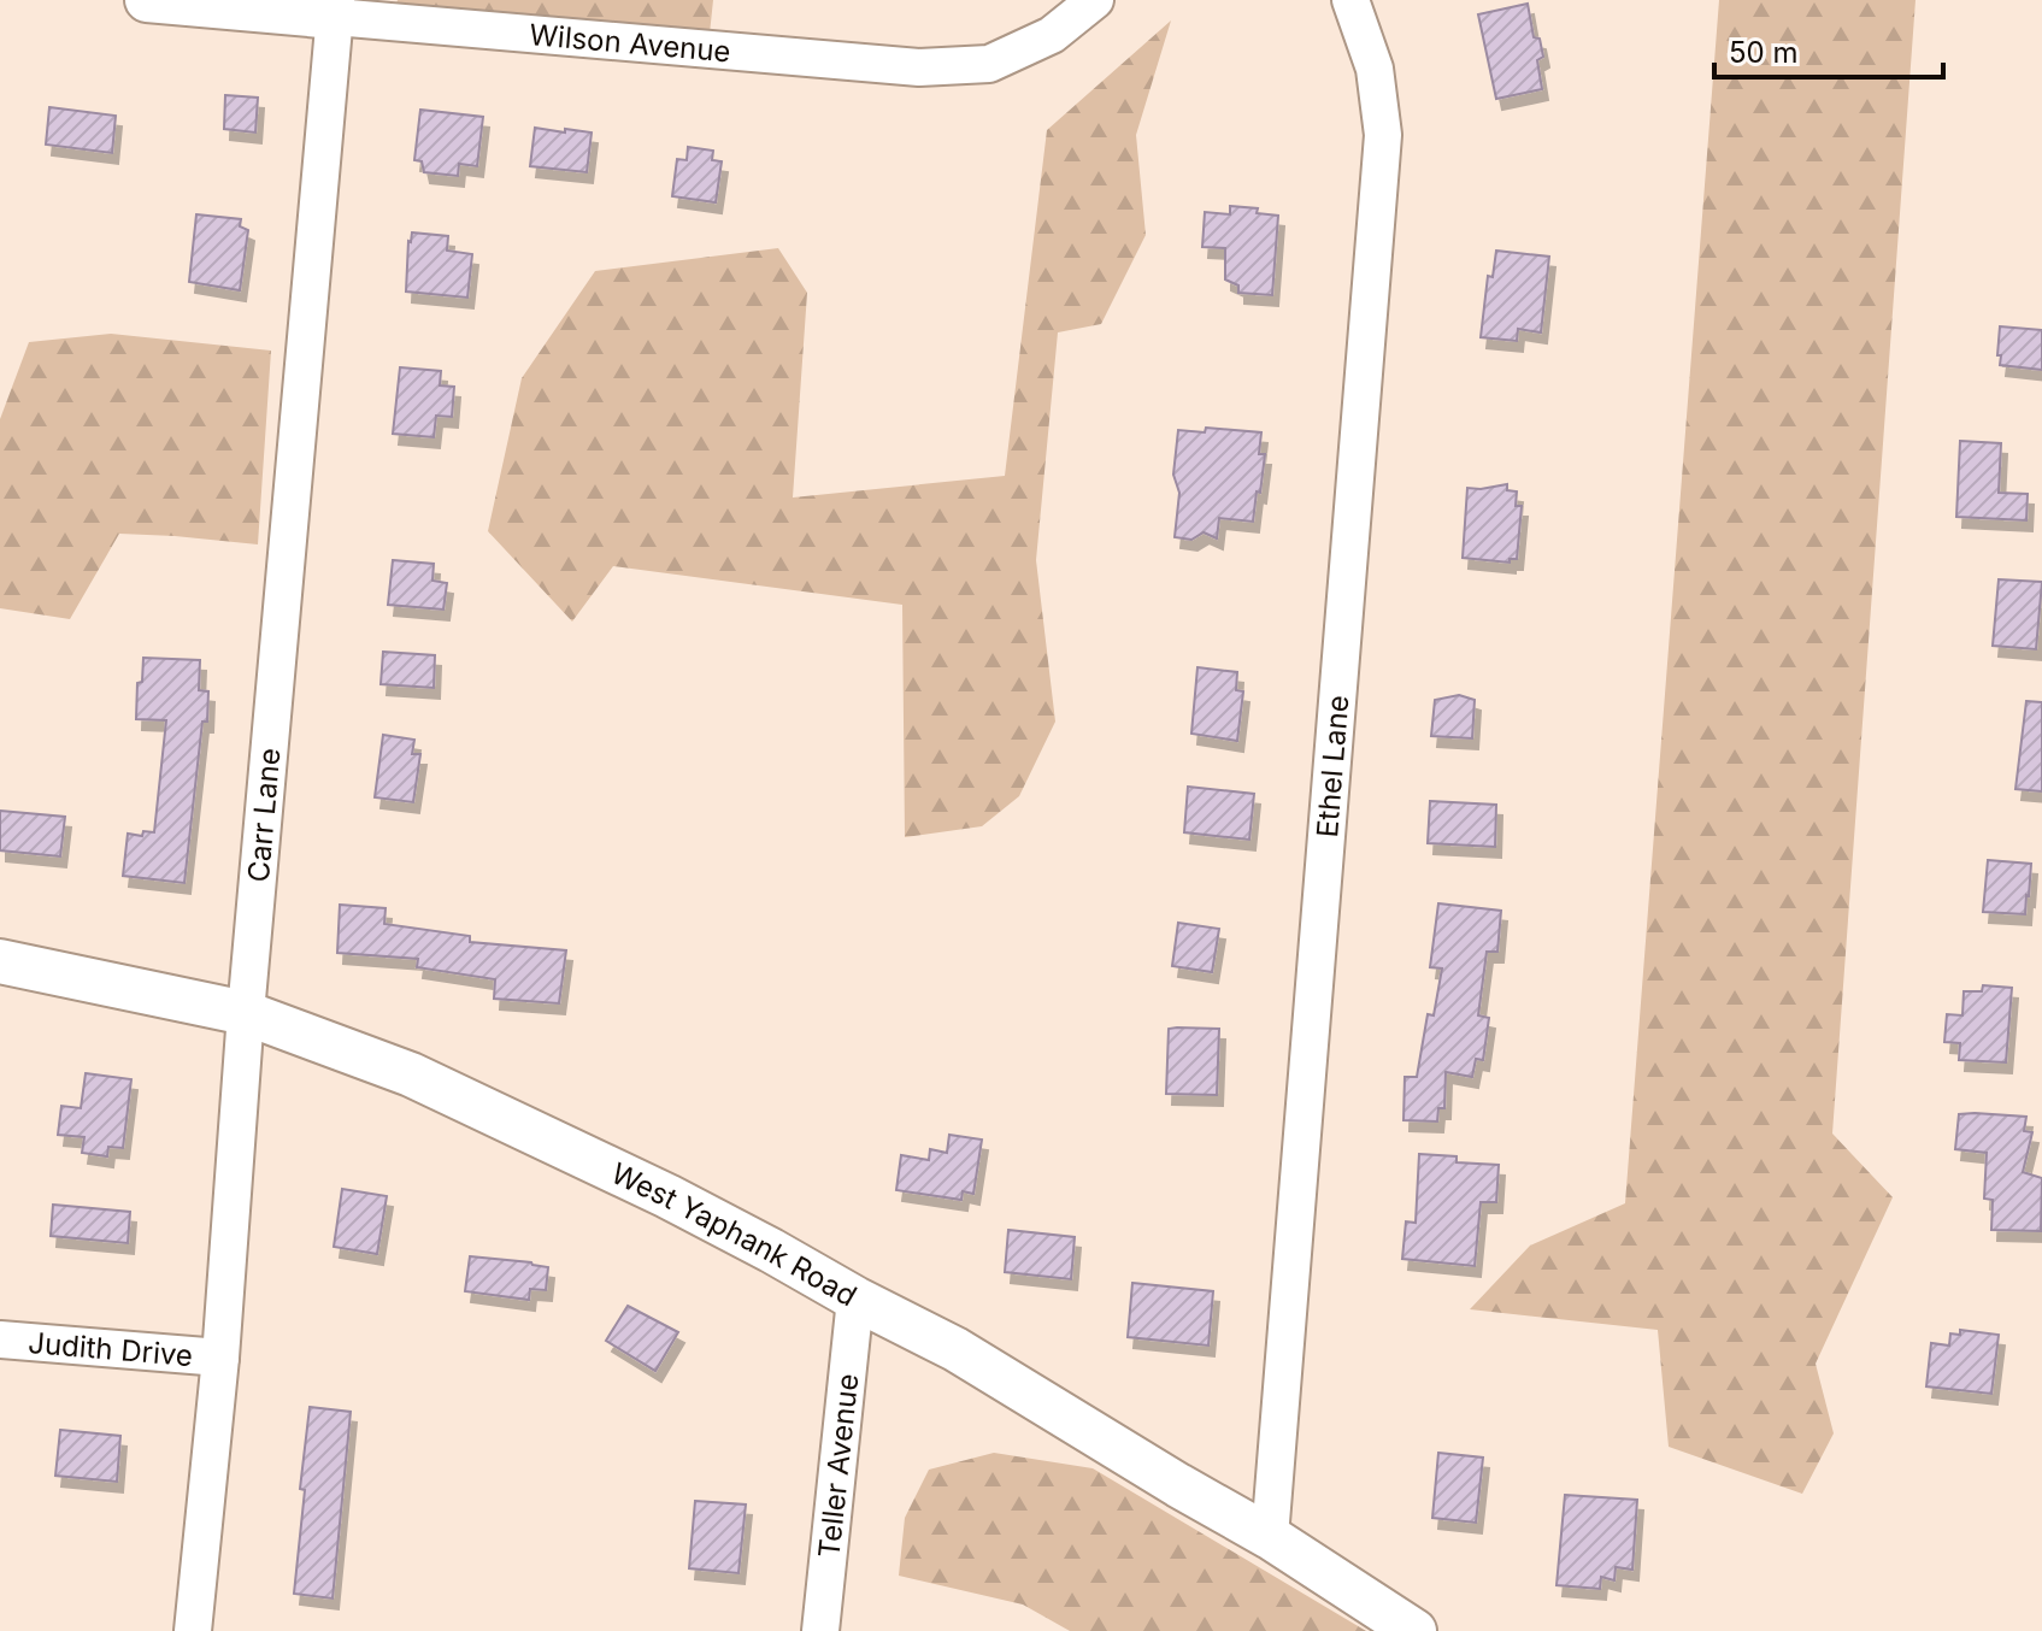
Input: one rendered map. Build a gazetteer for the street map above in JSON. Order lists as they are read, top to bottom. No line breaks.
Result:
{"streets":{"street":["Wilson Avenue","Ethel Lane","Carr Lane","West Yaphank Road","Judith Drive","Teller Avenue"]},"crossings":[["Wilson Avenue","Carr Lane"],["Ethel Lane","West Yaphank Road"],["Carr Lane","West Yaphank Road"],["Carr Lane","Judith Drive"],["West Yaphank Road","Teller Avenue"]],"scale_bar":"50 m"}
